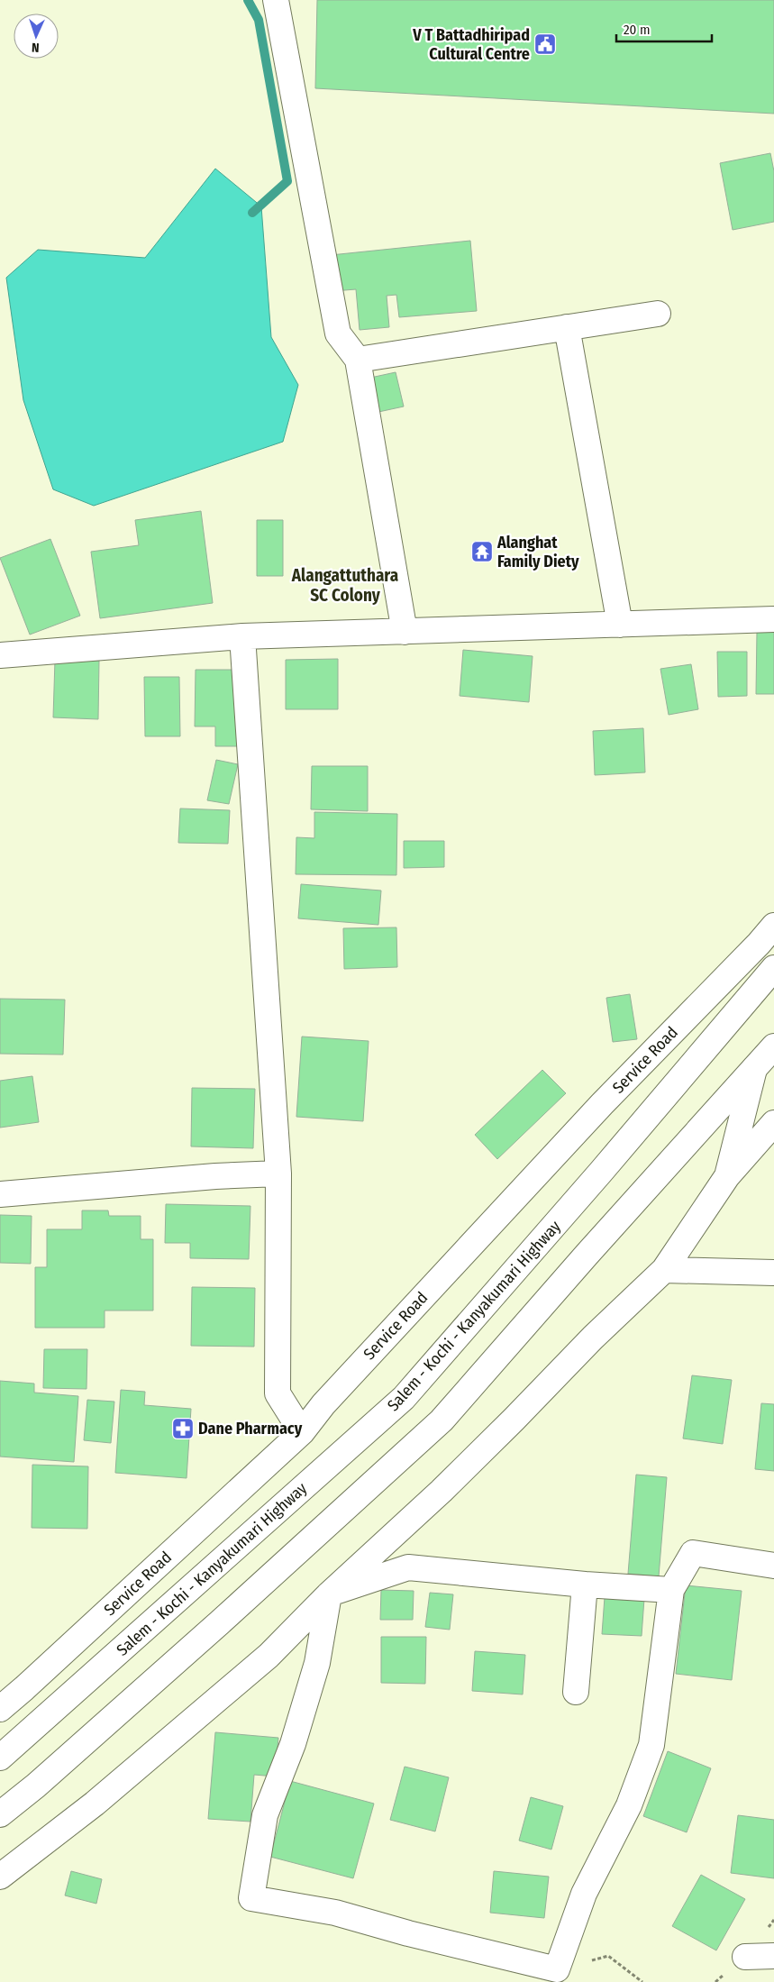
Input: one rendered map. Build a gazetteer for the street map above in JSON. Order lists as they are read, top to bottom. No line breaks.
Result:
{"streets":{"main road":["Service Road","Salem - Kochi - Kanyakumari Highway"]},"districts":["Alangattuthara SC Colony"],"places":{"public building":["V T Battadhiripad Cultural Centre"],"temple":["Alanghat Family Diety"],"pharmacy":["Dane Pharmacy"]},"scale_bar":"20 m","north":"bottom"}
